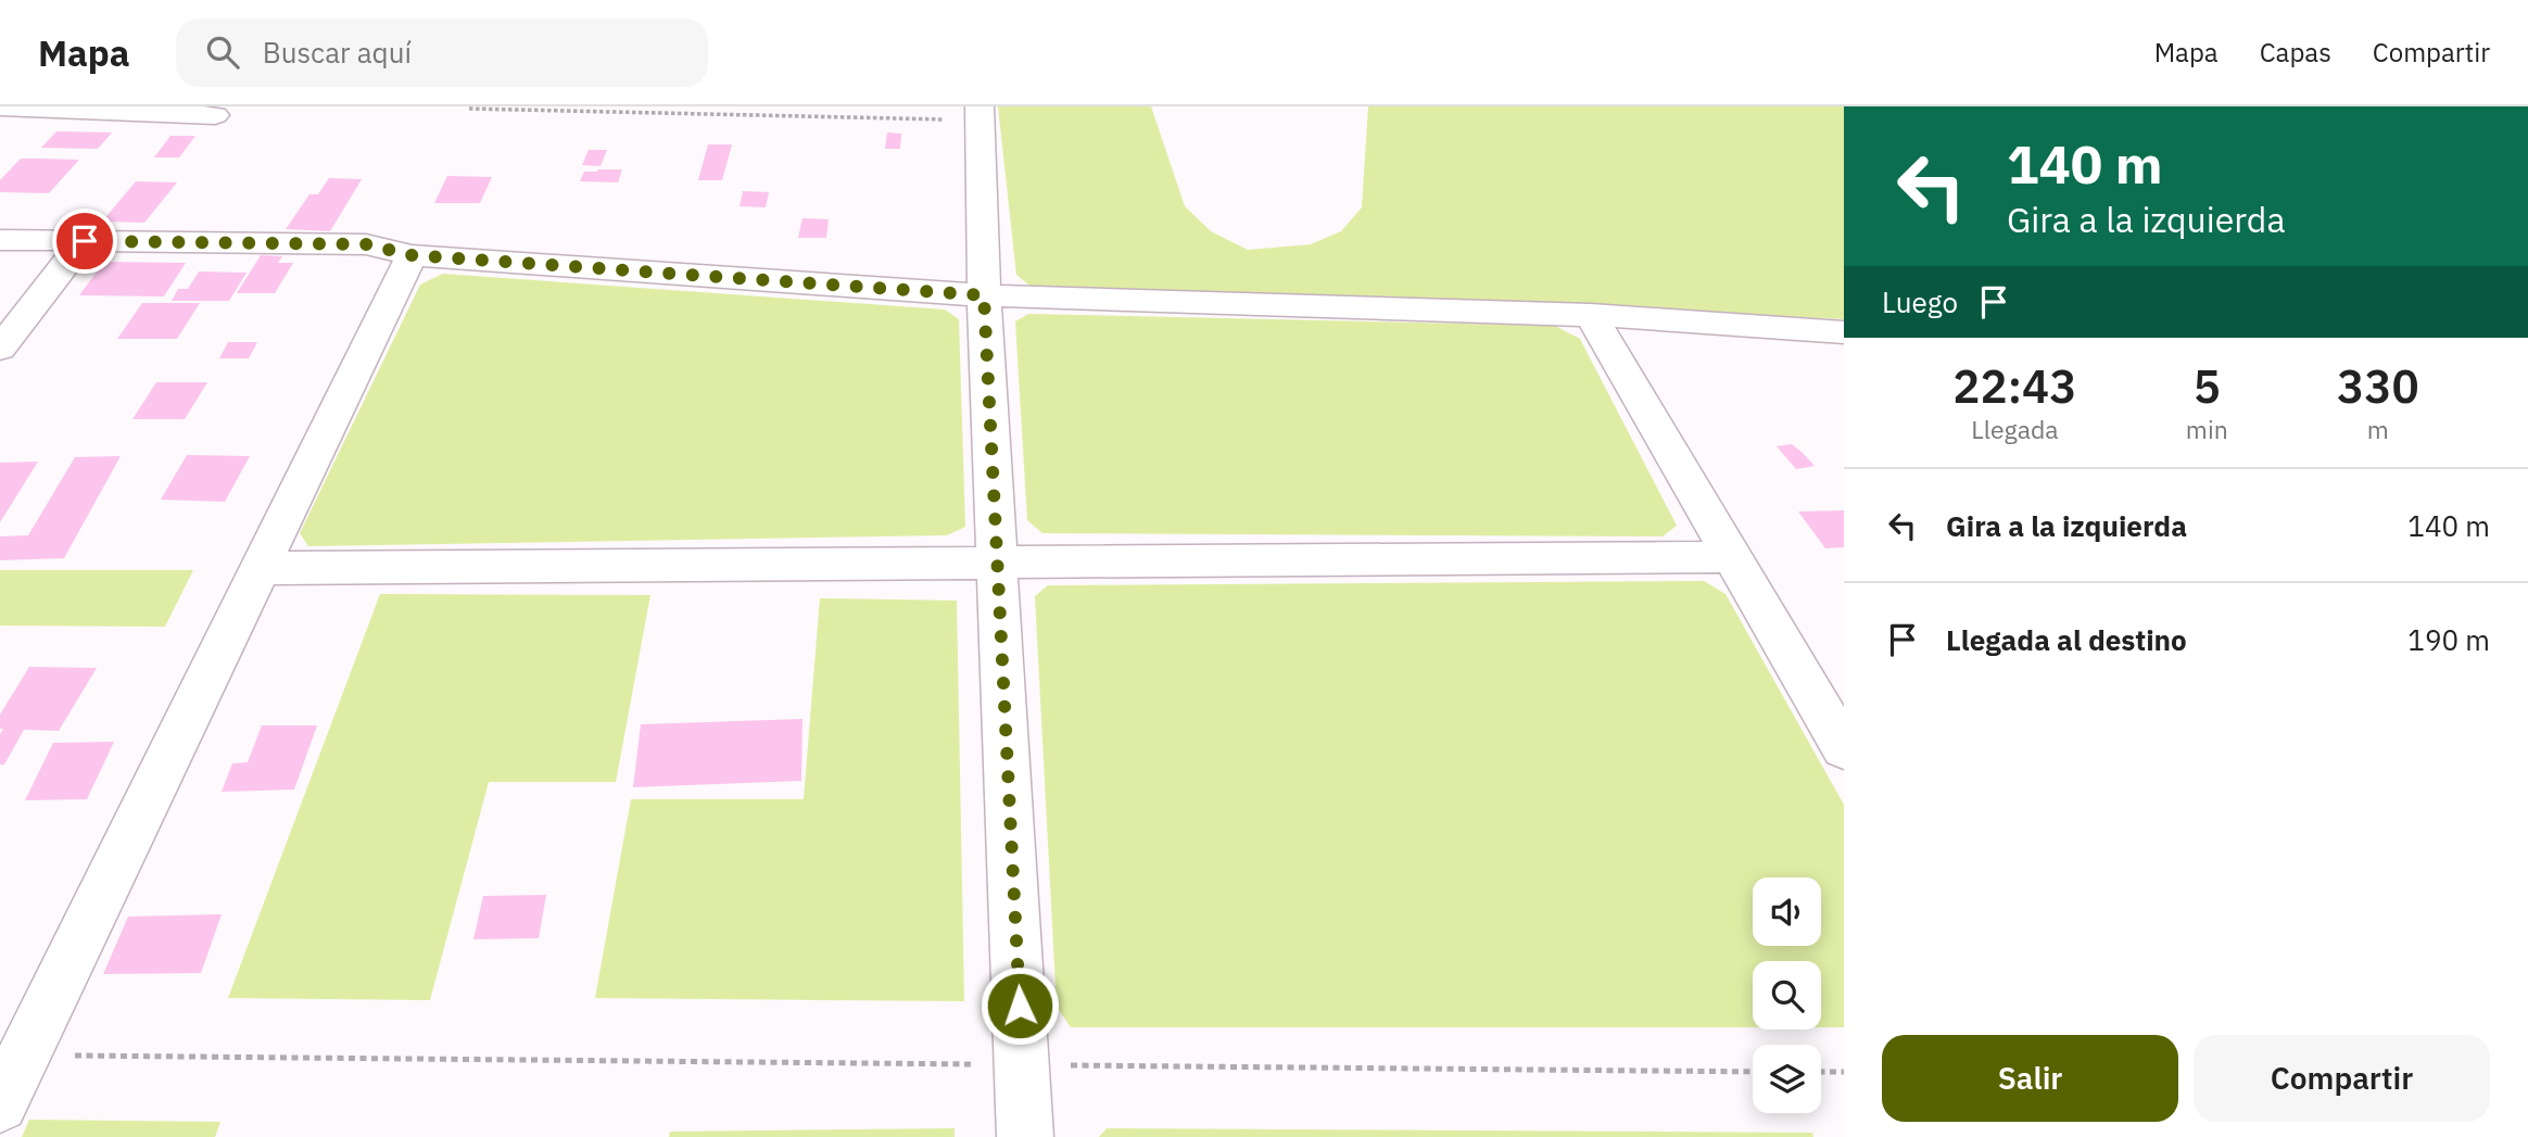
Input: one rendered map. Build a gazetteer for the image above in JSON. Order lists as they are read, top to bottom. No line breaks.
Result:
{"page":{"header":"Mapa","search":"Buscar aquí","nav":["Mapa","Capas","Compartir"],"turn":["140 m","Gira a la izquierda"],"then":"Luego","eta":["22:43","Llegada","5","min","330","m"],"list":[{"name":"Gira a la izquierda","value":"140 m"},{"name":"Llegada al destino","value":"190 m"}],"buttons":["Salir","Compartir"]}}
